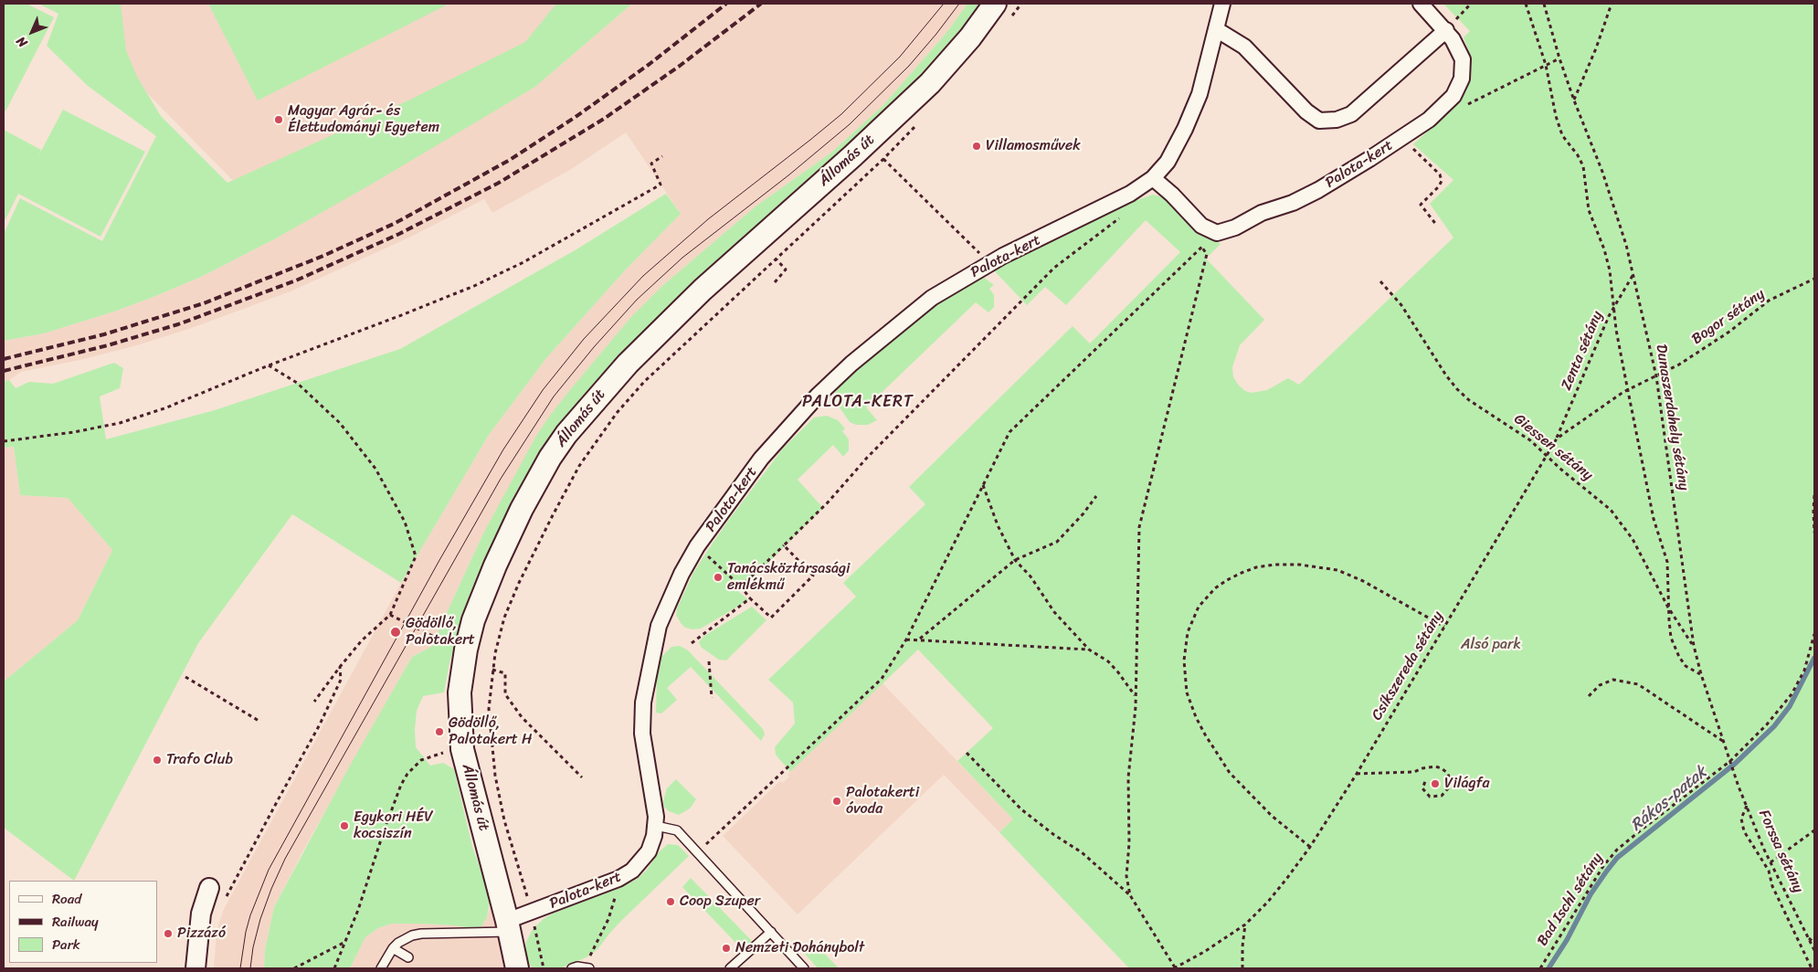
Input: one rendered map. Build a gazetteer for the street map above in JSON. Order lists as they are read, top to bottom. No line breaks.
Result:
{"streets":{"main road":["Állomás út"],"street":["Palota-kert"],"path":["Bogor sétány","Zenta sétány","Dunaszerdahely sétány","Giessen sétány","Csíkszereda sétány","Forssa sétány","Bad Ischl sétány"]},"crossings":[["Állomás út","Palota-kert"],["Bogor sétány","Dunaszerdahely sétány"],["Bogor sétány","Csíkszereda sétány"],["Zenta sétány","Dunaszerdahely sétány"],["Zenta sétány","Csíkszereda sétány"],["Dunaszerdahely sétány","Giessen sétány"],["Dunaszerdahely sétány","Csíkszereda sétány"],["Dunaszerdahely sétány","Forssa sétány"],["Dunaszerdahely sétány","Bad Ischl sétány"],["Giessen sétány","Csíkszereda sétány"]],"districts":["PALOTA-KERT"],"water":["Rákos-patak"],"parks":["Alsó park"],"places":["Magyar Agrár- és Élettudományi Egyetem","Villamosművek","Tanácsköztársasági emlékmű","Gödöllő, Palotakert","Gödöllő, Palotakert H","Trafo Club","Világfa","Palotakerti óvoda","Egykori HÉV kocsiszín","Coop Szuper","Pizzázó","Nemzeti Dohánybolt"],"legend":["Road","Railway","Park"],"north":"bottom left"}
